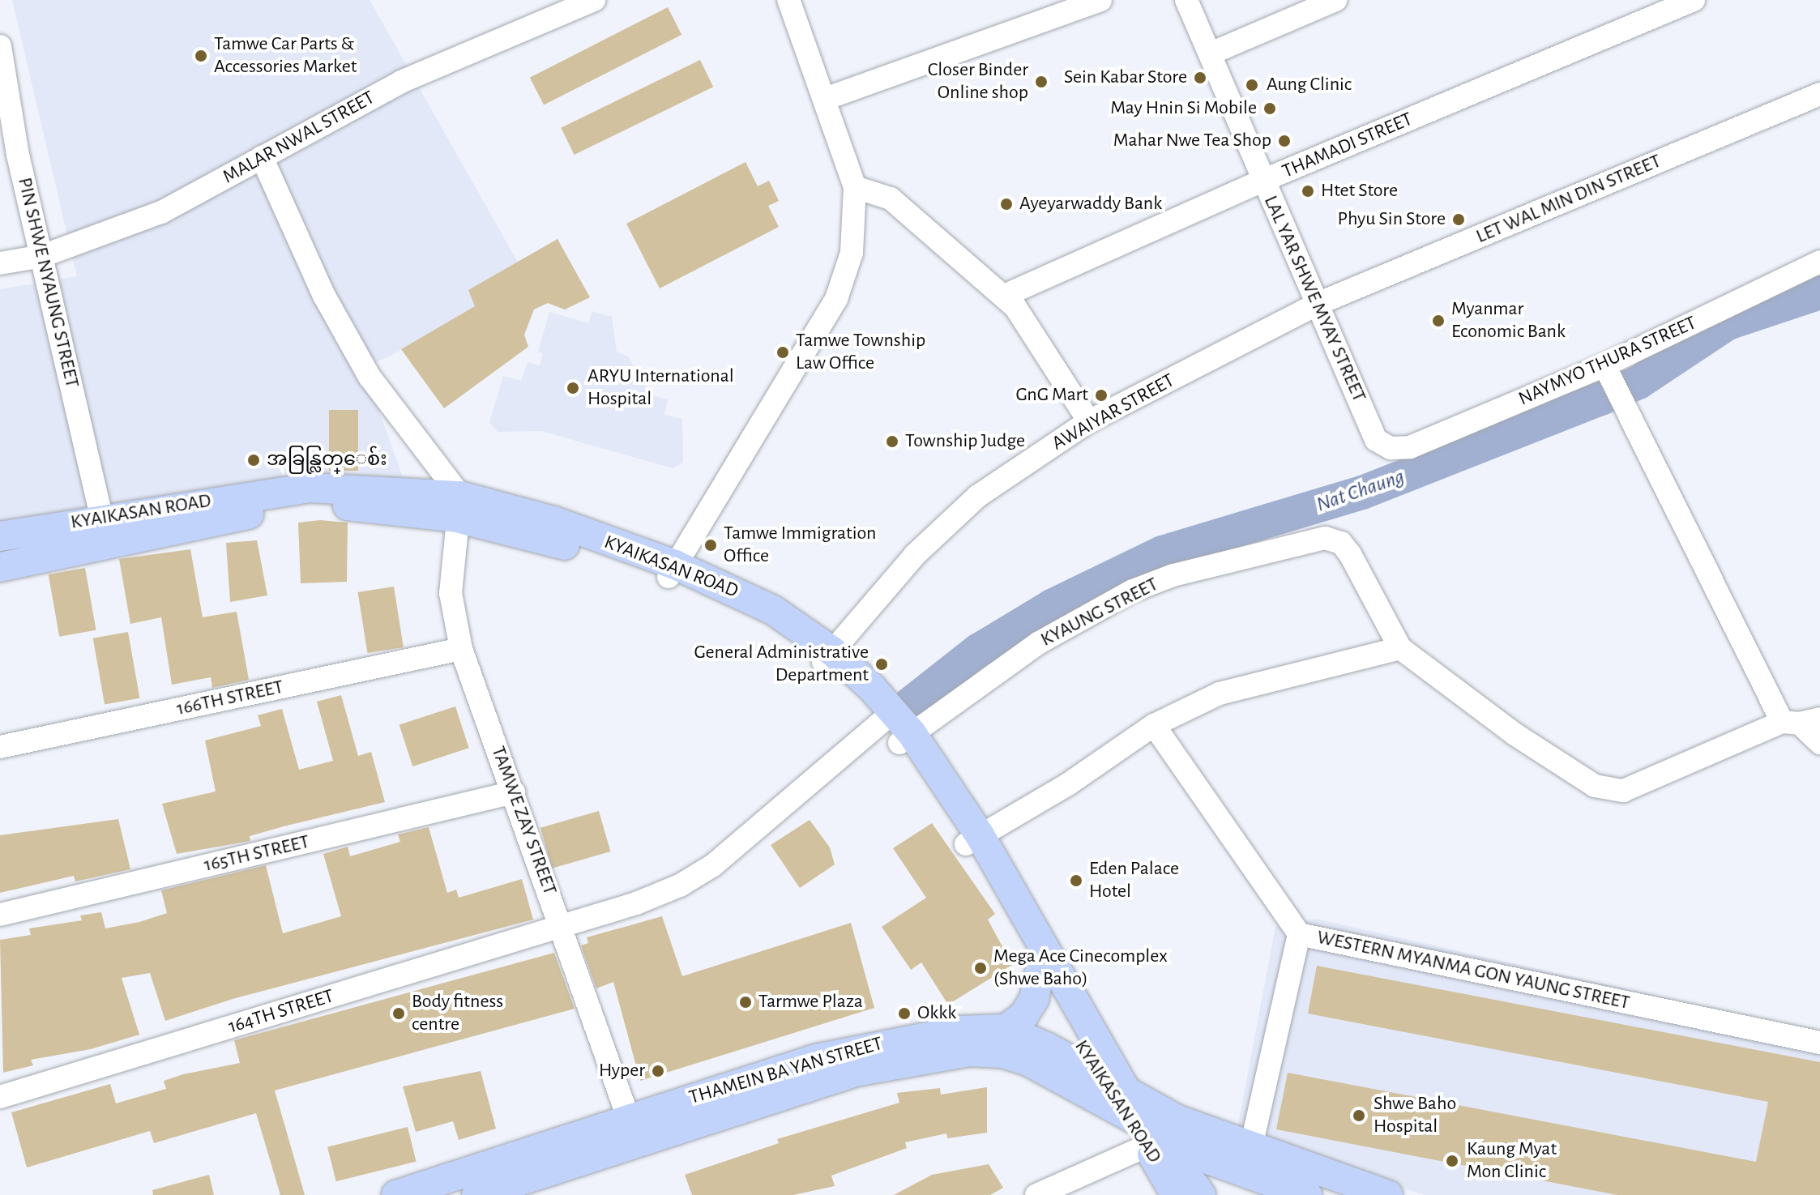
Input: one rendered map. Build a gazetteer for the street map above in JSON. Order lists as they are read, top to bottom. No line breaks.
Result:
{"streets":{"main road":["KYAIKASAN ROAD","THAMEIN BA YAN STREET"],"street":["MALAR NWAL STREET","THAMADI STREET","LET WAL MIN DIN STREET","PIN SHWE NYAUNG STREET","LAL YAR SHWE MYAY STREET","NAYMYO THURA STREET","AWAIYAR STREET","KYAUNG STREET","166TH STREET","TAMWE ZAY STREET","165TH STREET","WESTERN MYANMA GON YAUNG STREET","164TH STREET"]},"crossings":[["MALAR NWAL STREET","PIN SHWE NYAUNG STREET"],["THAMADI STREET","LAL YAR SHWE MYAY STREET"],["LET WAL MIN DIN STREET","LAL YAR SHWE MYAY STREET"],["LET WAL MIN DIN STREET","AWAIYAR STREET"],["PIN SHWE NYAUNG STREET","KYAIKASAN ROAD"],["LAL YAR SHWE MYAY STREET","NAYMYO THURA STREET"],["LAL YAR SHWE MYAY STREET","AWAIYAR STREET"],["AWAIYAR STREET","KYAIKASAN ROAD"],["KYAIKASAN ROAD","KYAUNG STREET"],["KYAIKASAN ROAD","TAMWE ZAY STREET"],["KYAIKASAN ROAD","THAMEIN BA YAN STREET"],["KYAUNG STREET","TAMWE ZAY STREET"],["KYAUNG STREET","164TH STREET"],["166TH STREET","TAMWE ZAY STREET"],["TAMWE ZAY STREET","165TH STREET"],["TAMWE ZAY STREET","164TH STREET"],["TAMWE ZAY STREET","THAMEIN BA YAN STREET"]],"water":["Nat Chaung"],"places":["Tamwe Car Parts & Accessories Market","Sein Kabar Store","Closer Binder Online shop","Aung Clinic","May Hnin Si Mobile","Mahar Nwe Tea Shop","Htet Store","Ayeyarwaddy Bank","Phyu Sin Store","Myanmar Economic Bank","Tamwe Township Law Office","ARYU International Hospital","GnG Mart","Township Judge","အခြန္လြတ္ေစ်း","Tamwe Immigration Office","General Administrative Department","Eden Palace Hotel","Mega Ace Cinecomplex (Shwe Baho)","Tarmwe Plaza","Body fitness centre","Okkk","Hyper","Shwe Baho Hospital","Kaung Myat Mon Clinic"]}
